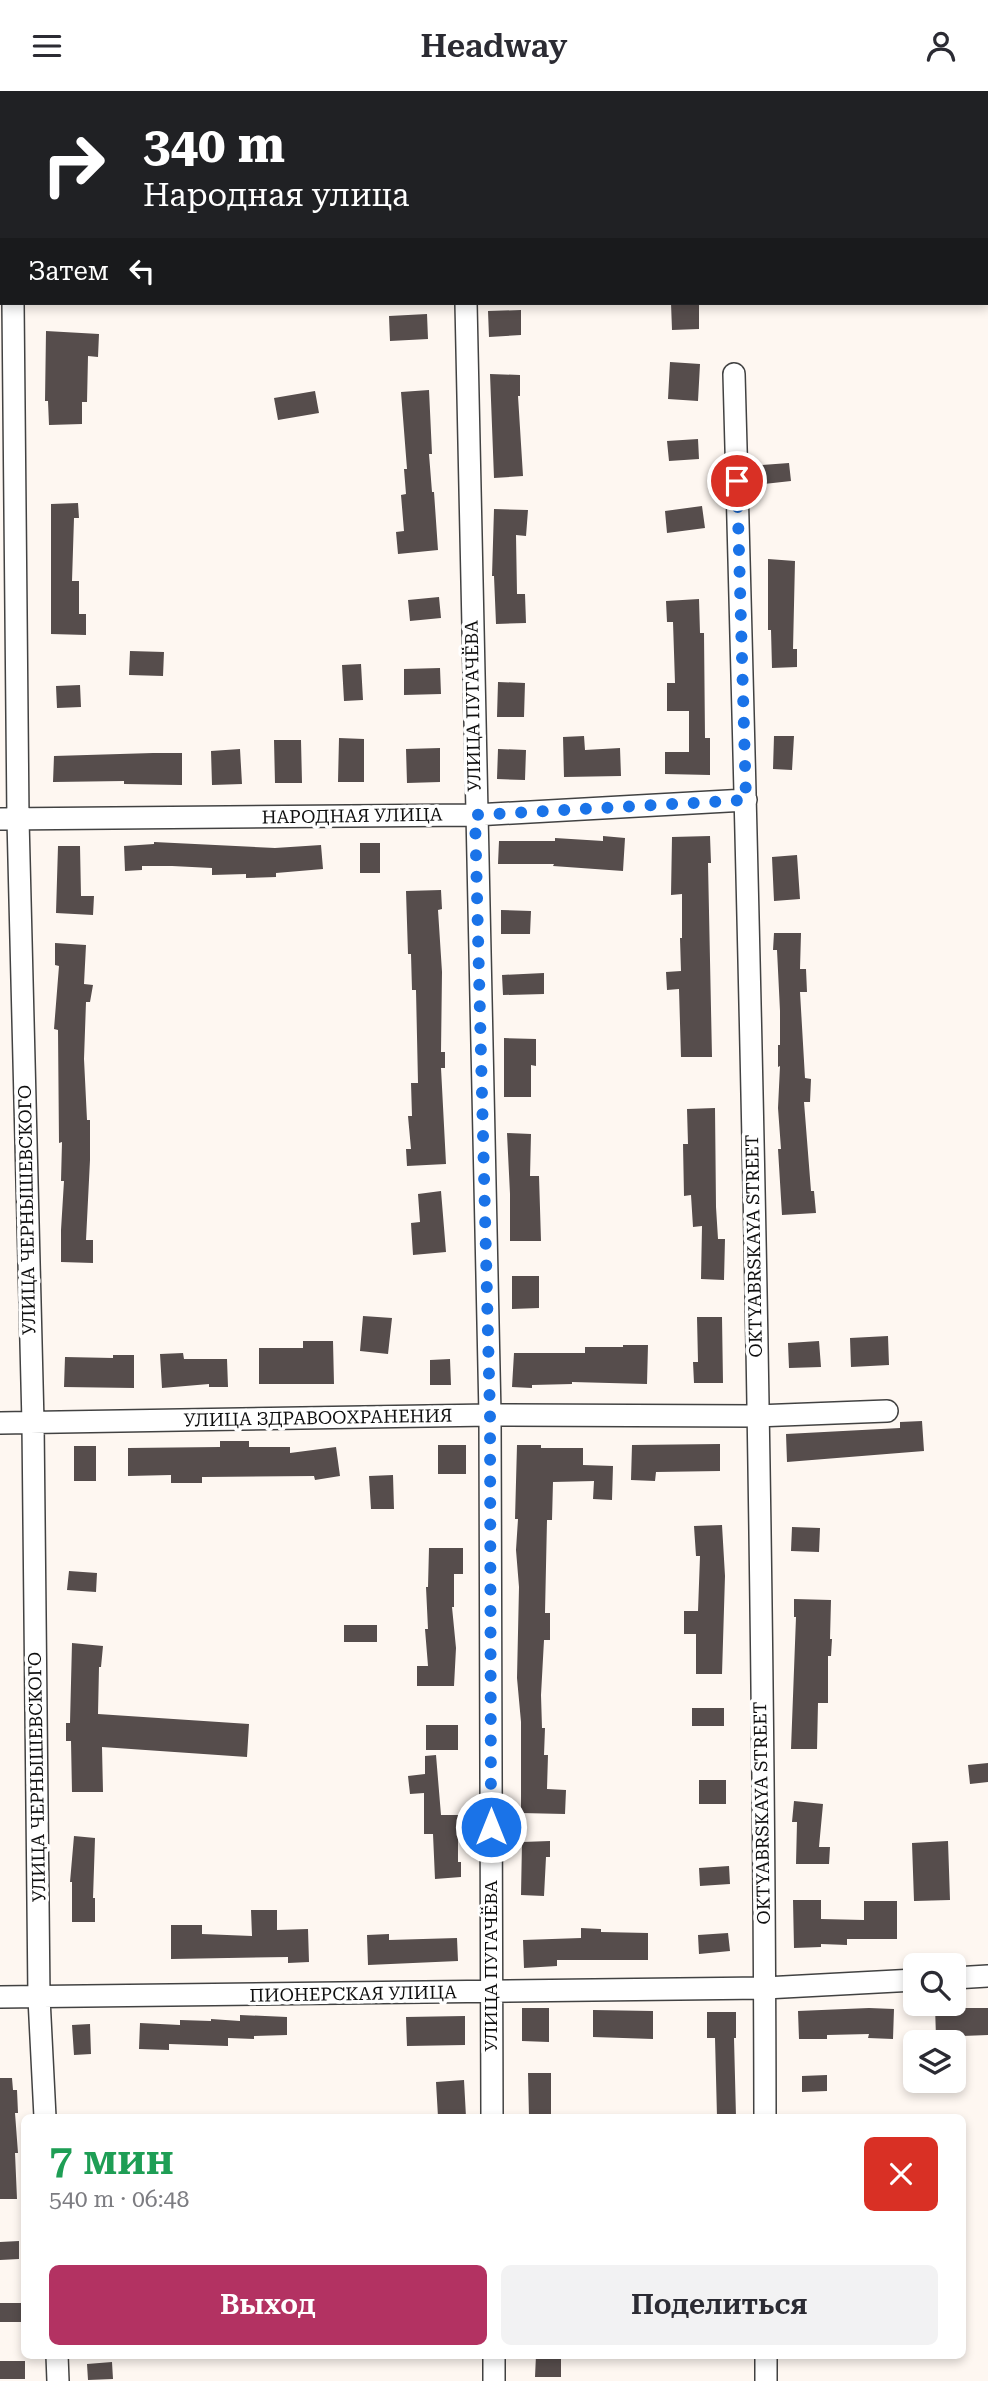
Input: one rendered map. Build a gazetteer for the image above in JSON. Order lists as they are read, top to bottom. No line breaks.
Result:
{"streets":{"street":["УЛИЦА ПУГАЧЁВА","НАРОДНАЯ УЛИЦА","УЛИЦА ЧЕРНЫШЕВСКОГО","OKTYABRSKAYA STREET","УЛИЦА ЗДРАВООХРАНЕНИЯ","ПИОНЕРСКАЯ УЛИЦА"]},"crossings":[["УЛИЦА ПУГАЧЁВА","НАРОДНАЯ УЛИЦА"],["УЛИЦА ПУГАЧЁВА","УЛИЦА ЗДРАВООХРАНЕНИЯ"],["УЛИЦА ПУГАЧЁВА","ПИОНЕРСКАЯ УЛИЦА"],["НАРОДНАЯ УЛИЦА","УЛИЦА ЧЕРНЫШЕВСКОГО"],["НАРОДНАЯ УЛИЦА","OKTYABRSKAYA STREET"],["УЛИЦА ЧЕРНЫШЕВСКОГО","УЛИЦА ЗДРАВООХРАНЕНИЯ"],["УЛИЦА ЧЕРНЫШЕВСКОГО","ПИОНЕРСКАЯ УЛИЦА"],["OKTYABRSKAYA STREET","УЛИЦА ЗДРАВООХРАНЕНИЯ"],["OKTYABRSKAYA STREET","ПИОНЕРСКАЯ УЛИЦА"]],"page":{"header":"Headway","turn":["340 m","Народная улица"],"then":"Затем","heading":["7 мин","540 m · 06:48"],"buttons":["Выход","Поделиться"]}}
